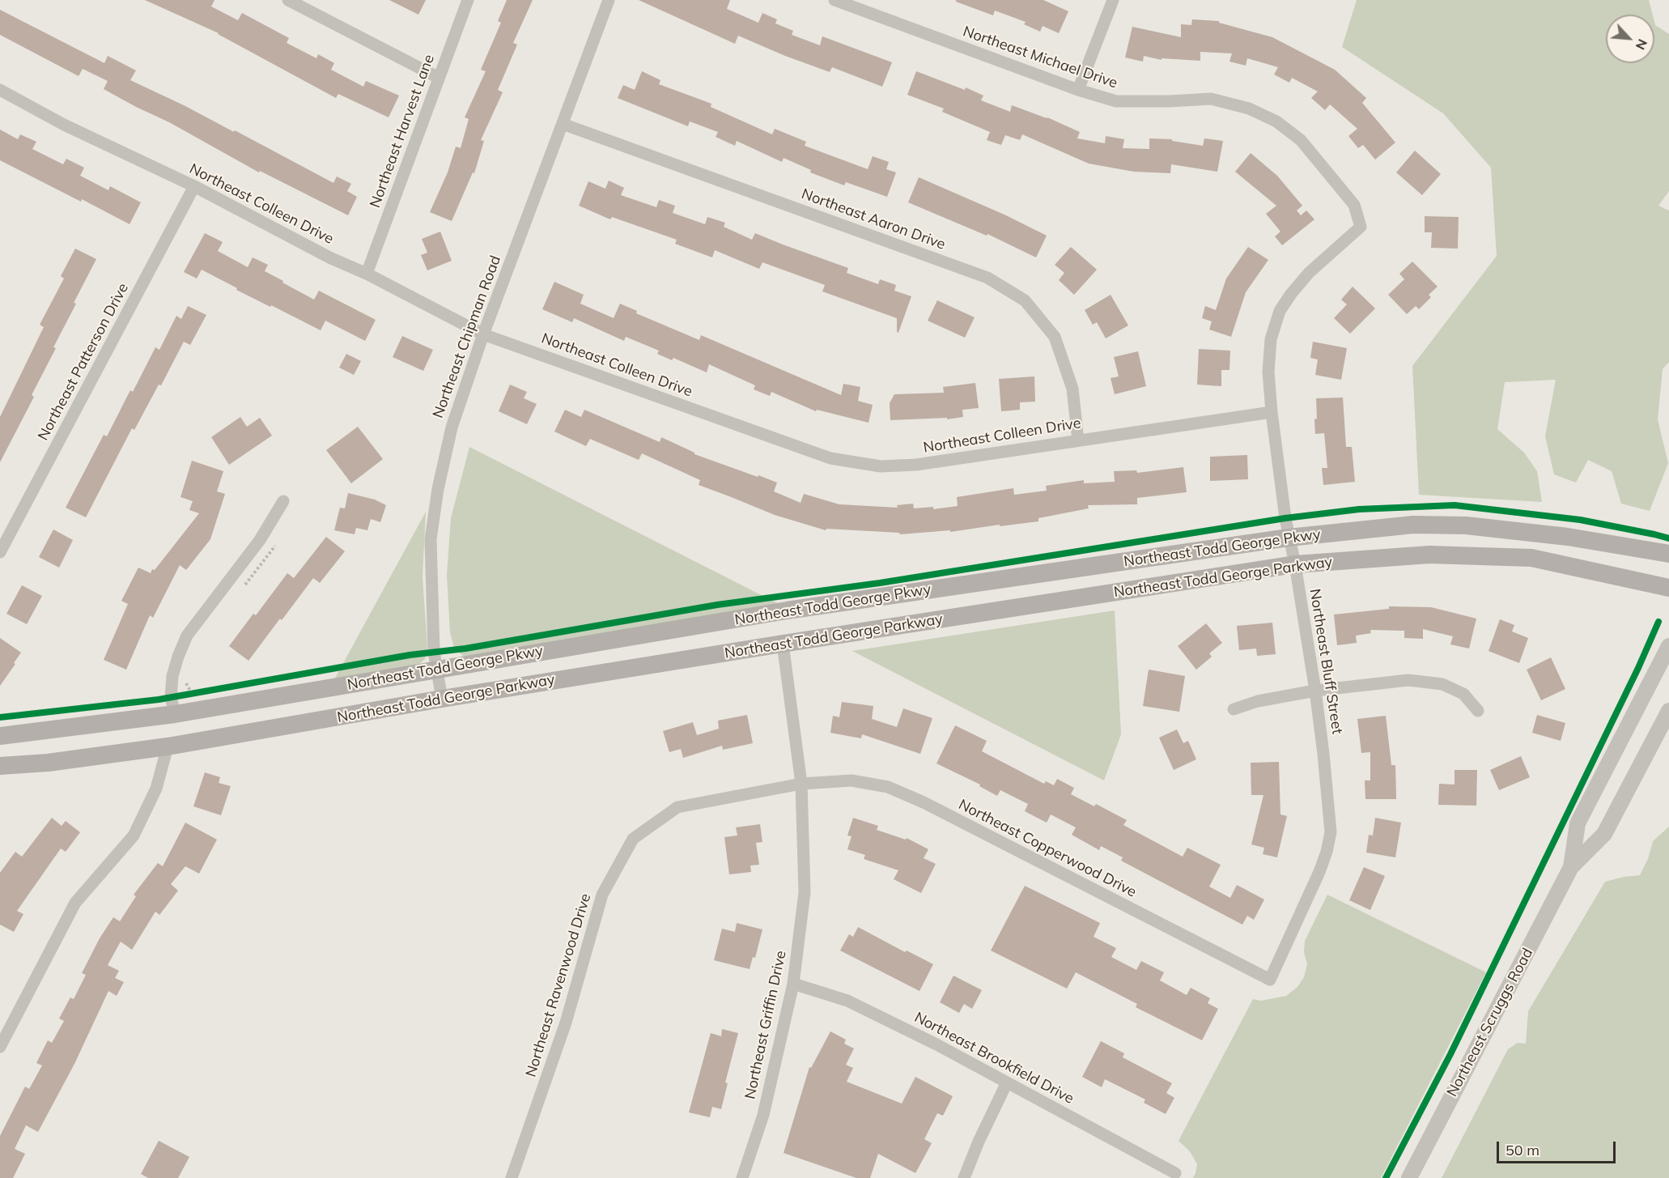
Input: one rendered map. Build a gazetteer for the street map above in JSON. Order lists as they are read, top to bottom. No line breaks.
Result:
{"streets":{"main road":["Northeast Todd George Pkwy","Northeast Todd George Parkway"],"street":["Northeast Michael Drive","Northeast Harvest Lane","Northeast Colleen Drive","Northeast Aaron Drive","Northeast Chipman Road","Northeast Patterson Drive","Northeast Bluff Street","Northeast Copperwood Drive","Northeast Ravenwood Drive","Northeast Scruggs Road","Northeast Griffin Drive","Northeast Brookfield Drive"]},"crossings":[["Northeast Michael Drive","Northeast Bluff Street"],["Northeast Harvest Lane","Northeast Colleen Drive"],["Northeast Colleen Drive","Northeast Aaron Drive"],["Northeast Colleen Drive","Northeast Chipman Road"],["Northeast Colleen Drive","Northeast Patterson Drive"],["Northeast Colleen Drive","Northeast Bluff Street"],["Northeast Aaron Drive","Northeast Chipman Road"],["Northeast Chipman Road","Northeast Todd George Pkwy"],["Northeast Chipman Road","Northeast Todd George Parkway"],["Northeast Todd George Pkwy","Northeast Bluff Street"],["Northeast Todd George Parkway","Northeast Bluff Street"],["Northeast Todd George Parkway","Northeast Griffin Drive"],["Northeast Bluff Street","Northeast Copperwood Drive"],["Northeast Copperwood Drive","Northeast Ravenwood Drive"],["Northeast Copperwood Drive","Northeast Griffin Drive"],["Northeast Ravenwood Drive","Northeast Griffin Drive"],["Northeast Griffin Drive","Northeast Brookfield Drive"]],"scale_bar":"50 m","north":"bottom right"}
